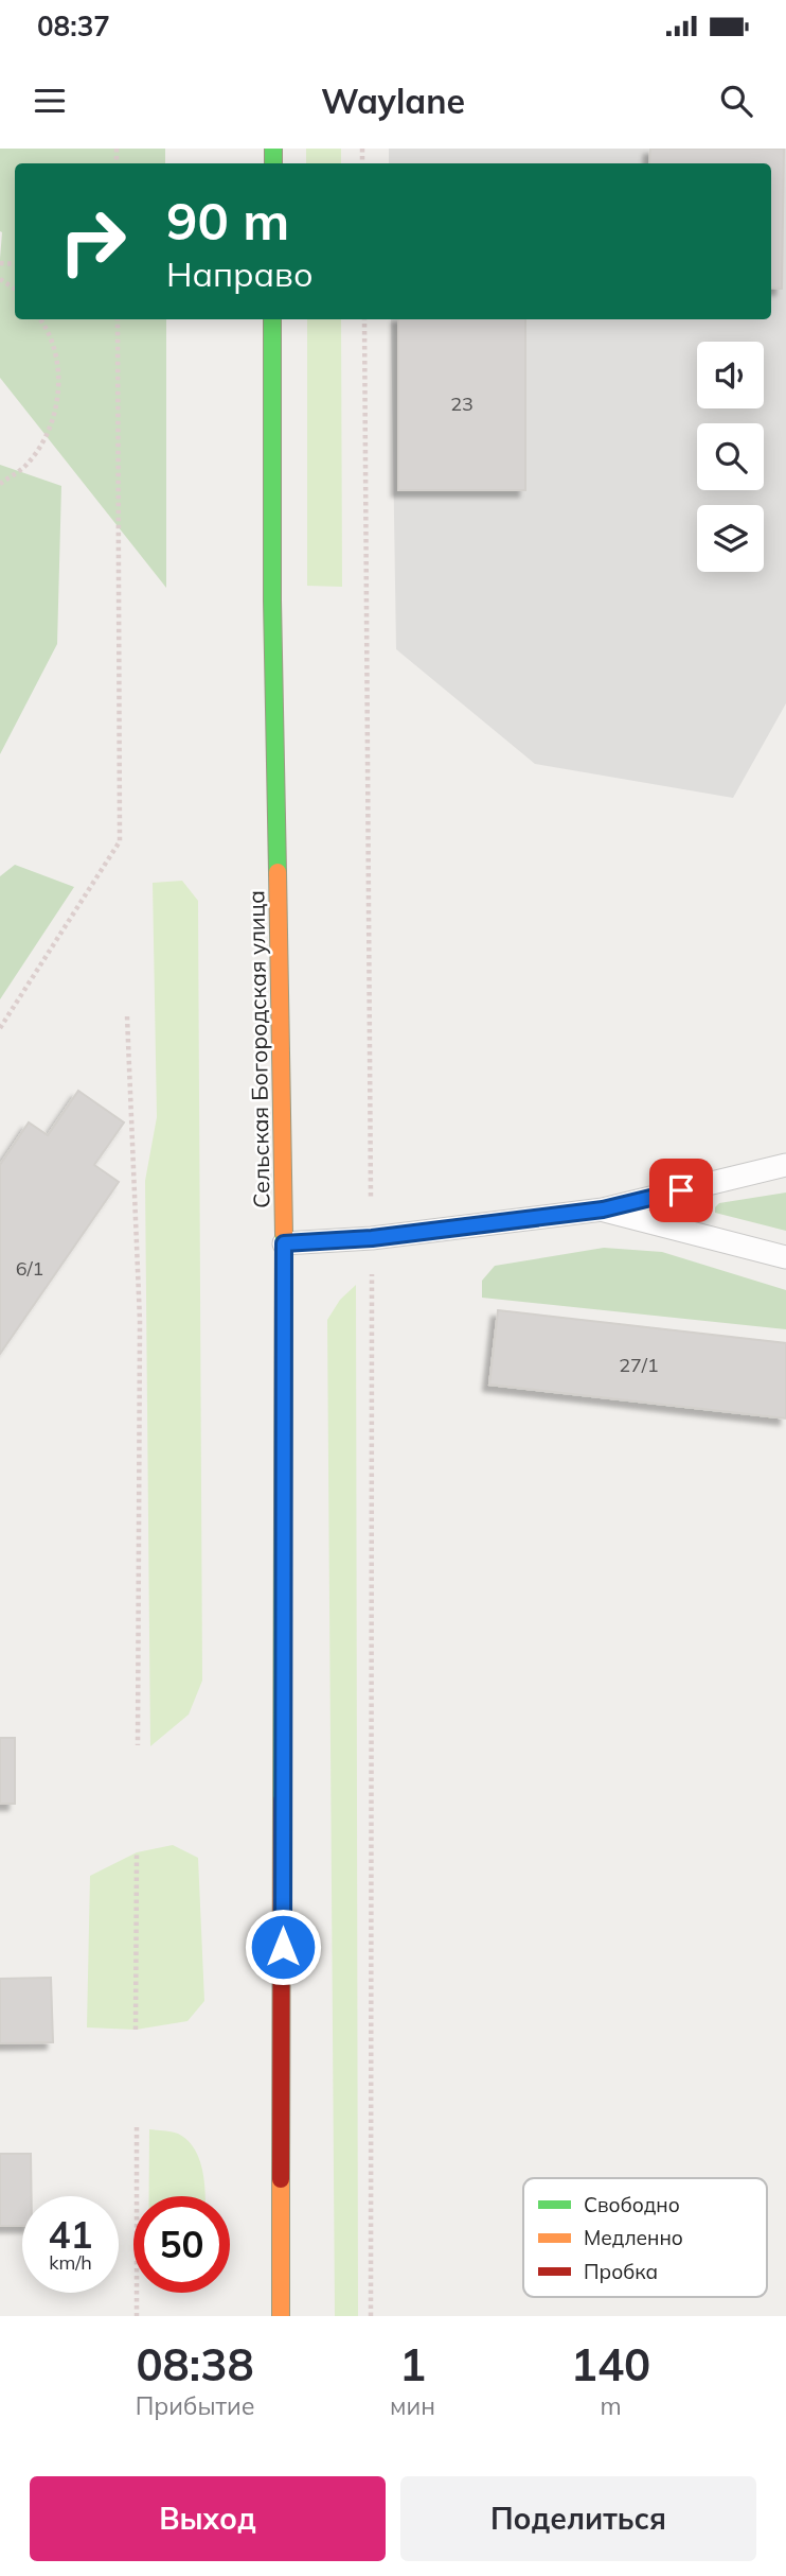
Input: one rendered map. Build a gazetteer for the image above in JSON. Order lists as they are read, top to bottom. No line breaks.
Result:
{"streets":{"main road":["Сельская Богородская улица"]},"house_numbers":["23","6/1","27/1"],"legend":["Свободно","Медленно","Пробка"],"page":{"status":"08:37","header":"Waylane","turn":["90 m","Направо"],"speed":"41 km/h","limit":"50","eta":["08:38","Прибытие","1","мин","140","m"],"buttons":["Выход","Поделиться"]}}
